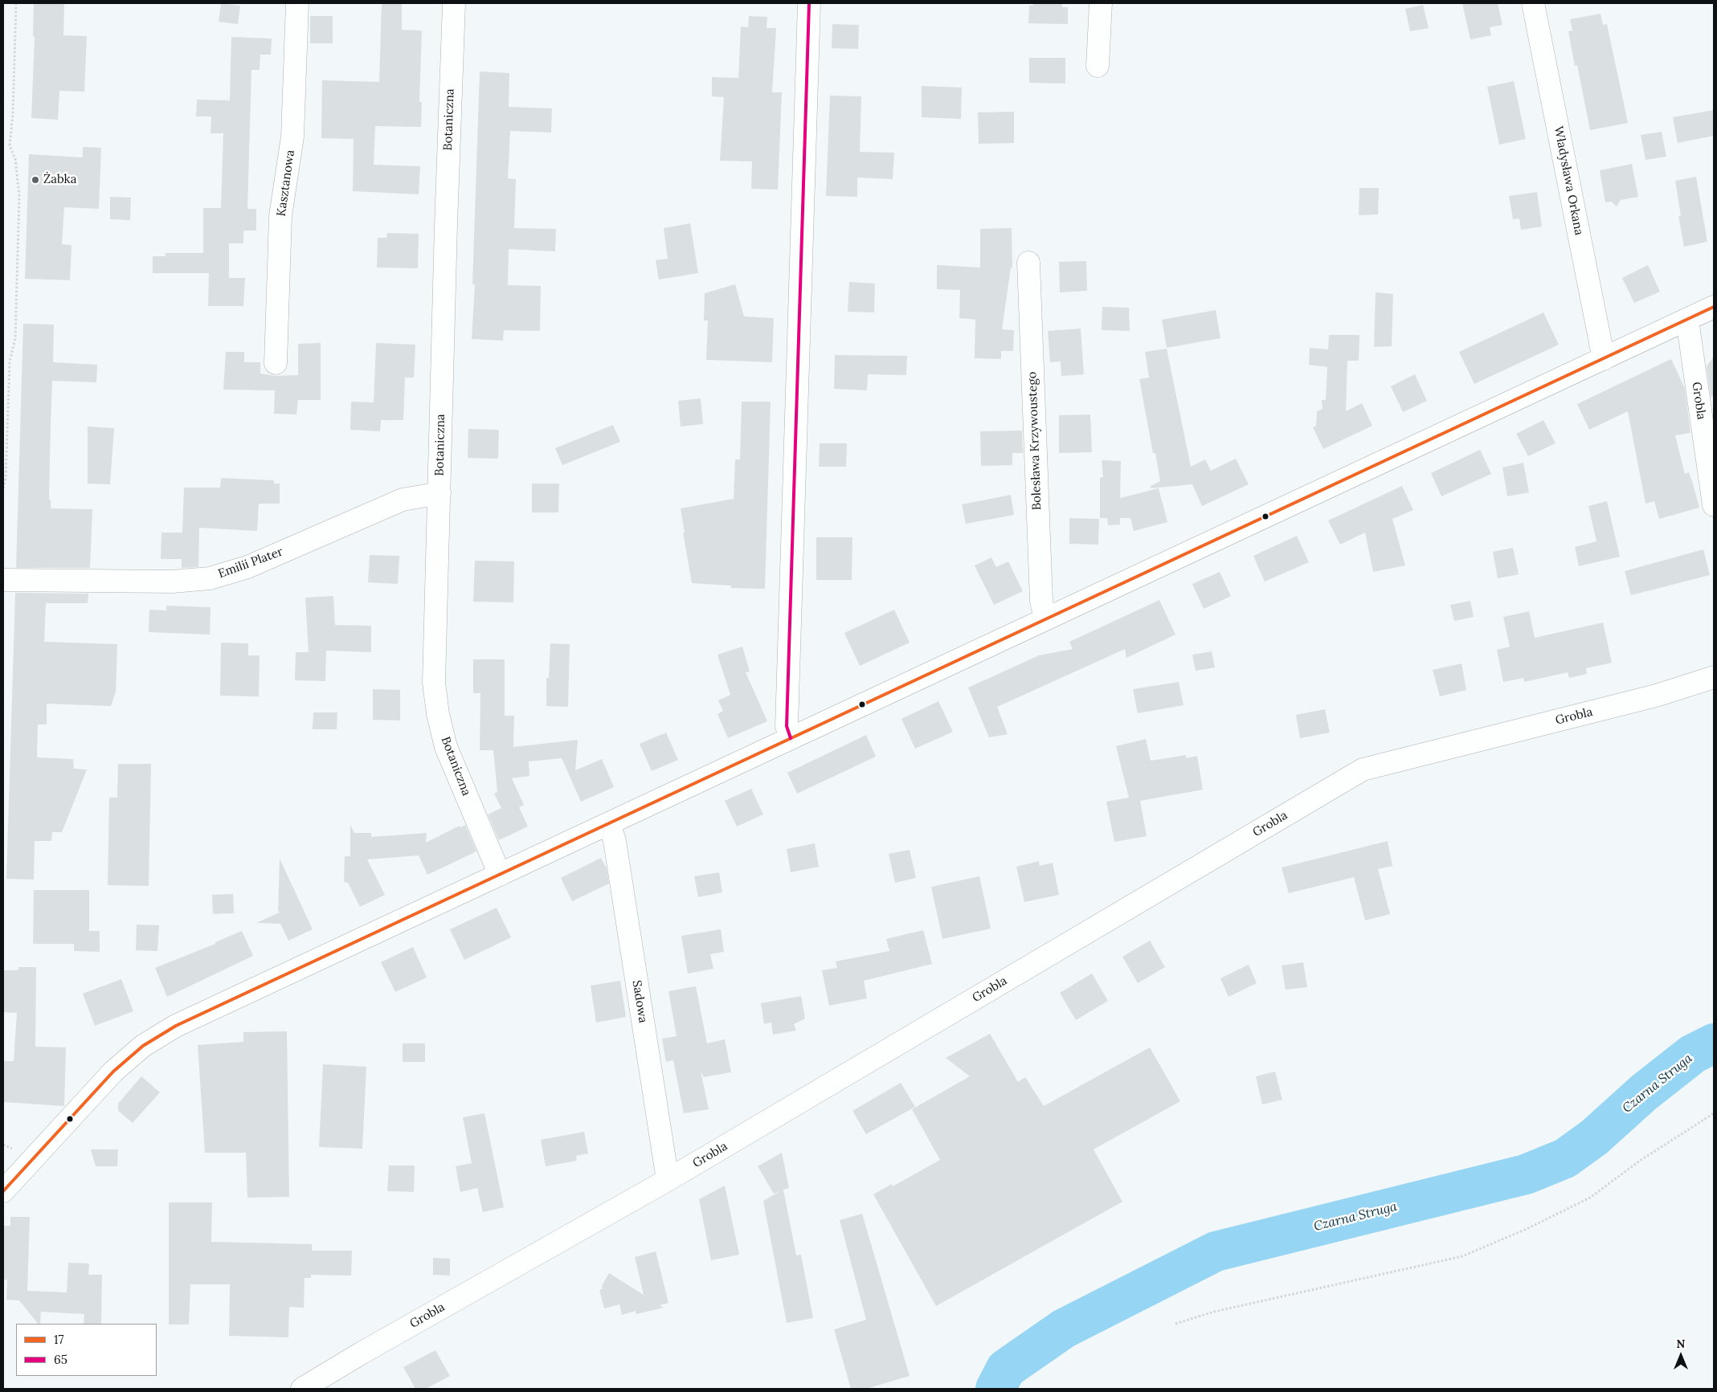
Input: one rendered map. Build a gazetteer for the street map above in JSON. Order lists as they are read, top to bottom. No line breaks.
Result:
{"streets":{"street":["Botaniczna","Władysława Orkana","Kasztanowa","Grobla","Bolesława Krzywoustego","Emilii Plater","Sadowa"]},"crossings":[["Botaniczna","Emilii Plater"],["Grobla","Sadowa"]],"water":["Czarna Struga"],"places":["Żabka"],"lines":["transit line 65","transit line 17"],"legend":["17","65"],"north":"top"}
